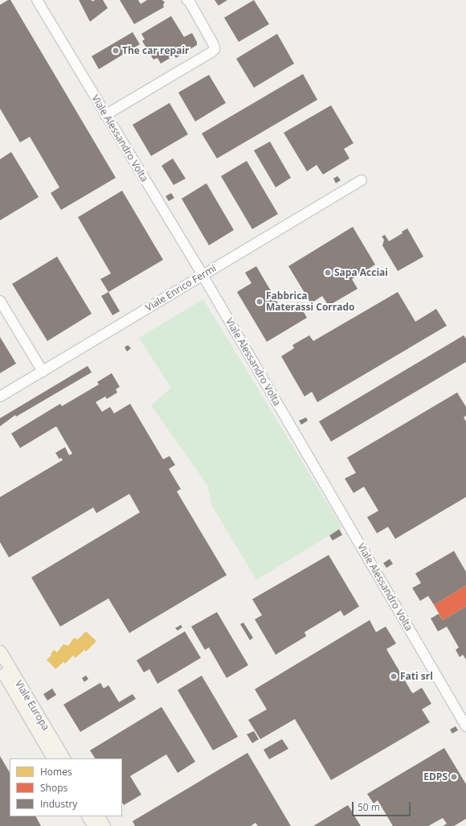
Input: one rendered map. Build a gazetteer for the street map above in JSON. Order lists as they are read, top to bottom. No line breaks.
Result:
{"streets":{"main road":["Viale Europa"],"street":["Viale Alessandro Volta","Viale Enrico Fermi"]},"crossings":[["Viale Alessandro Volta","Viale Enrico Fermi"]],"places":["The car repair","Sapa Acciai","Fabbrica Materassi Corrado","Fati srl","EDPS"],"legend":["Homes","Shops","Industry"],"scale_bar":"50 m"}
